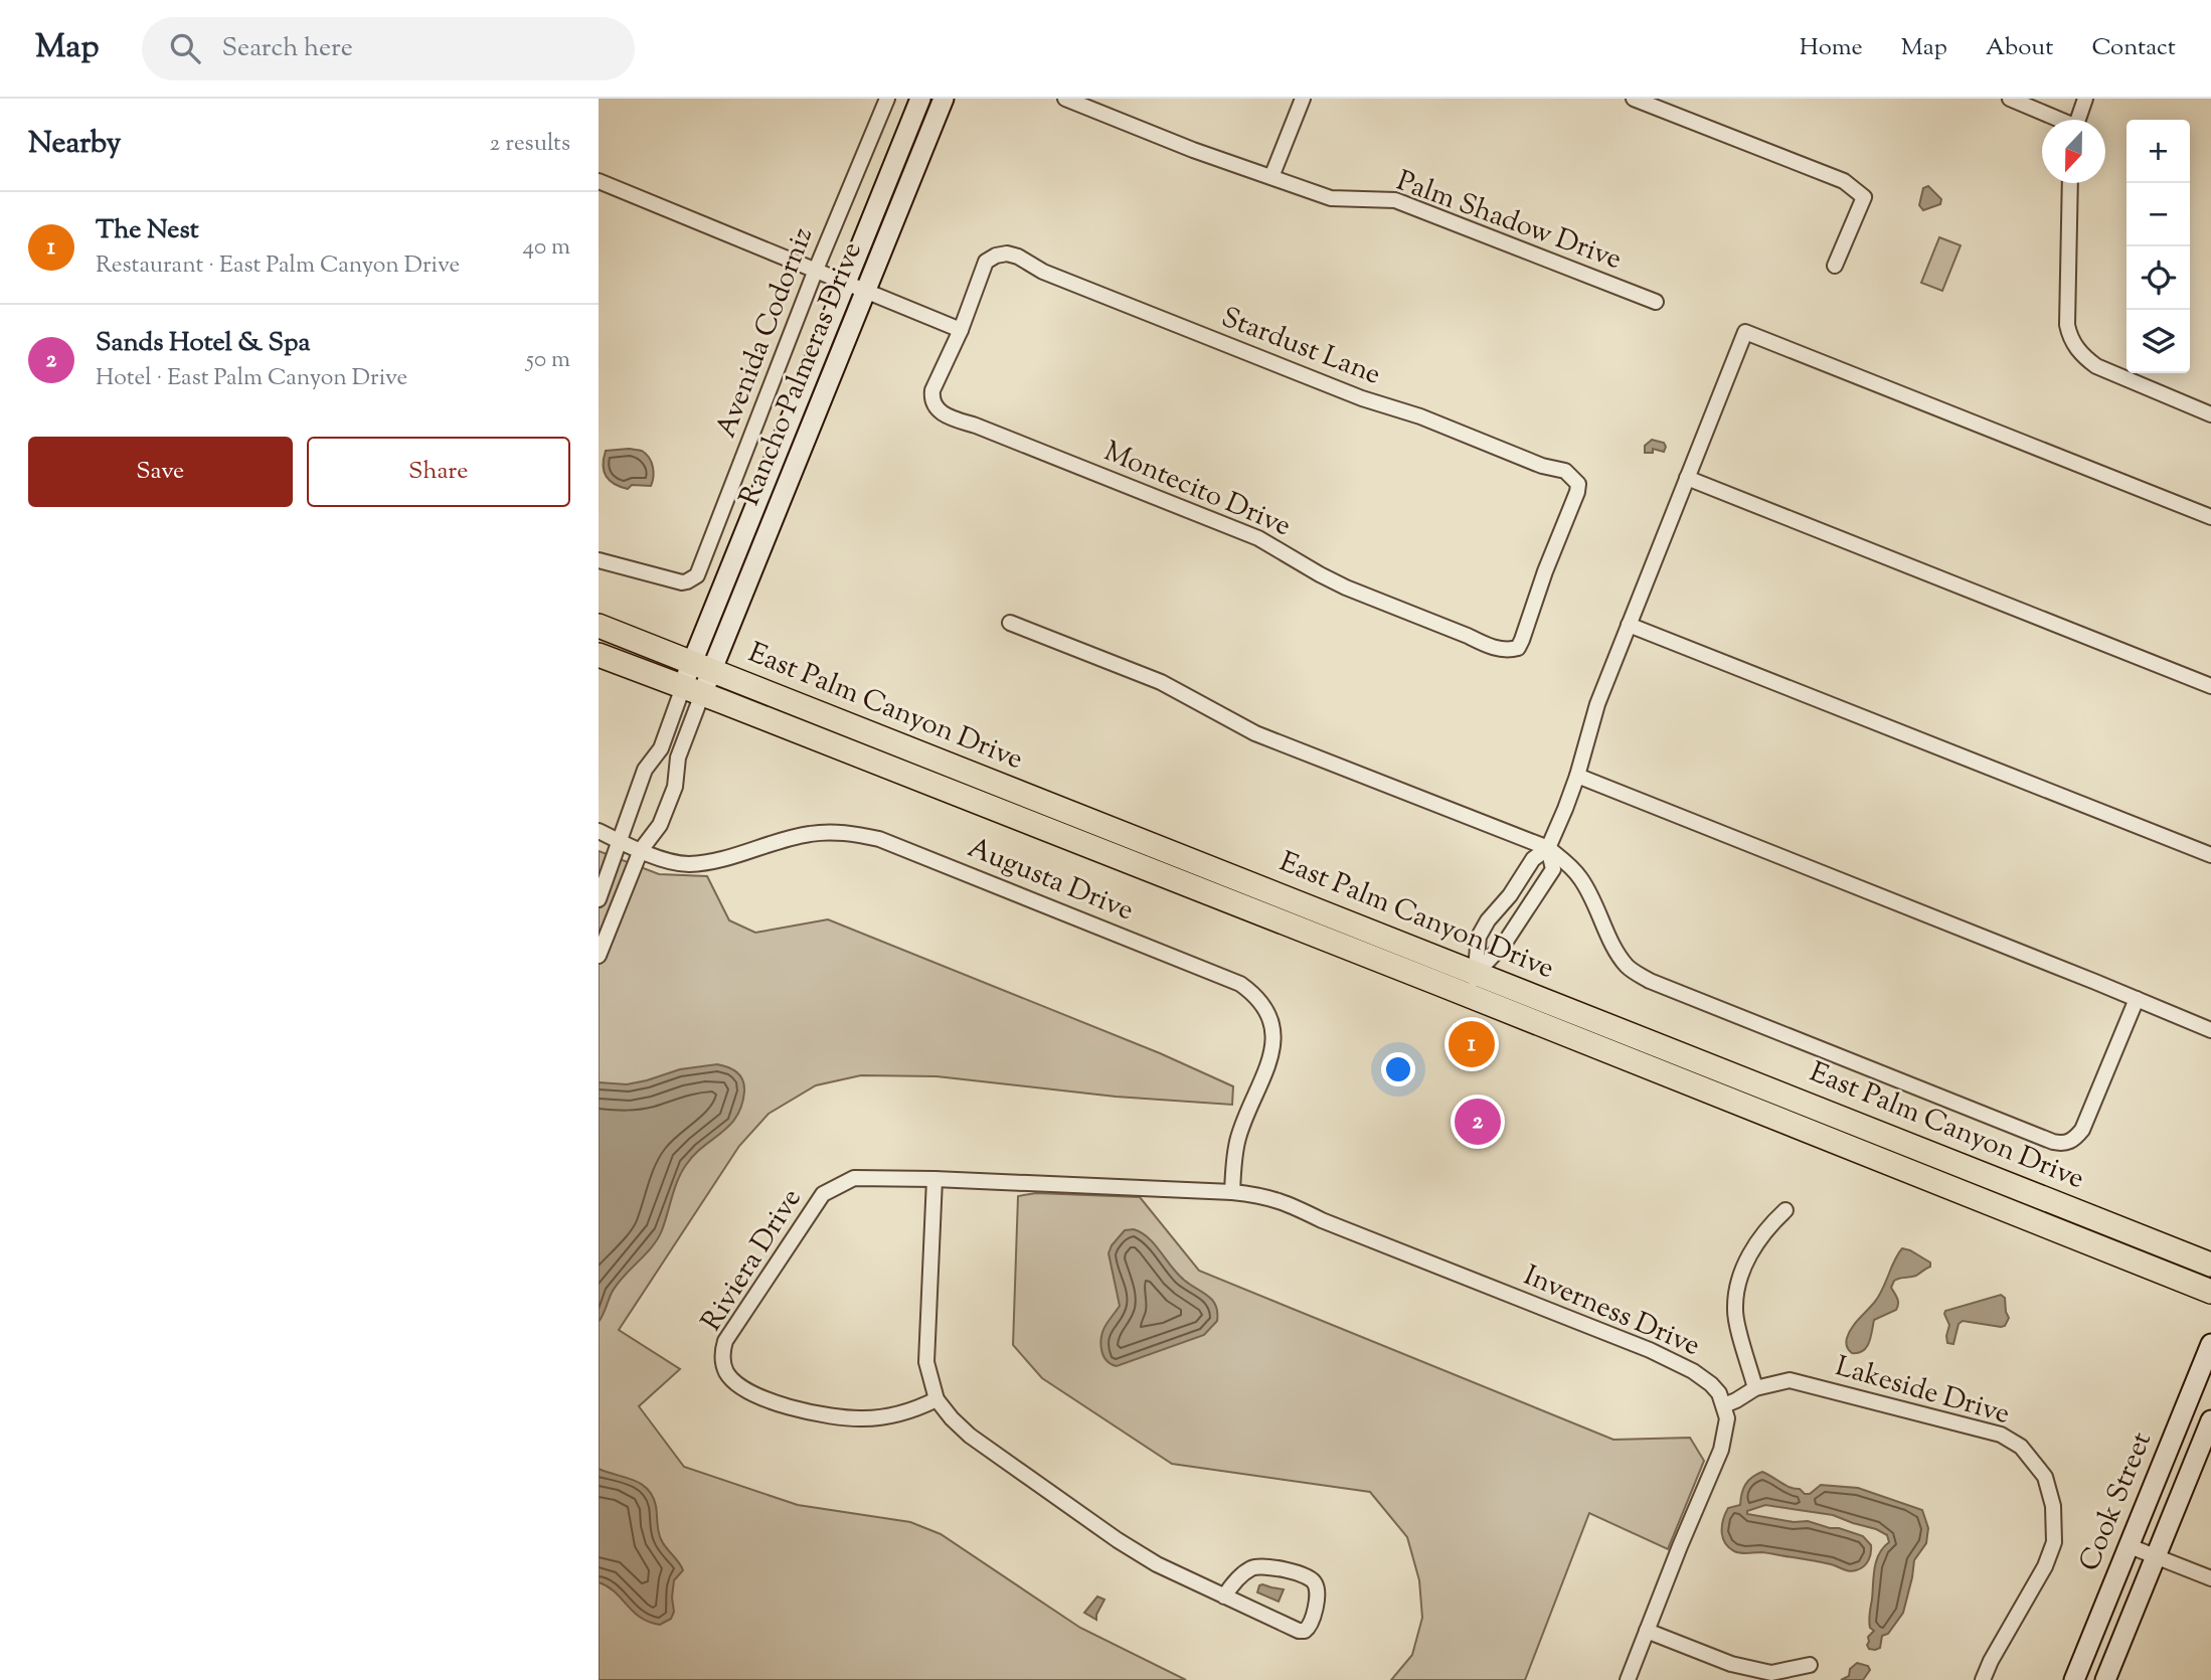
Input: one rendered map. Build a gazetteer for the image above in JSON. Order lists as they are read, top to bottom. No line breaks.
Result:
{"streets":{"main road":["East Palm Canyon Drive"],"street":["Palm Shadow Drive","Avenida Codorniz","Stardust Lane","Rancho Palmeras Drive","Montecito Drive","Augusta Drive","Riviera Drive","Inverness Drive","Lakeside Drive","Cook Street"]},"crossings":[["Stardust Lane","Montecito Drive"],["Rancho Palmeras Drive","East Palm Canyon Drive"],["Augusta Drive","Riviera Drive"],["Augusta Drive","Inverness Drive"],["Riviera Drive","Inverness Drive"],["Inverness Drive","Lakeside Drive"]],"north":"bottom","page":{"header":"Map","search":"Search here","nav":["Home","Map","About","Contact"],"heading":["Nearby","2 results"],"map_buttons":["+","−"],"list":[{"mark":"1","name":"The Nest","note":"Restaurant · East Palm Canyon Drive","value":"40 m"},{"mark":"2","name":"Sands Hotel & Spa","note":"Hotel · East Palm Canyon Drive","value":"50 m"}],"buttons":["Save","Share"],"pins":["1","2"]}}
